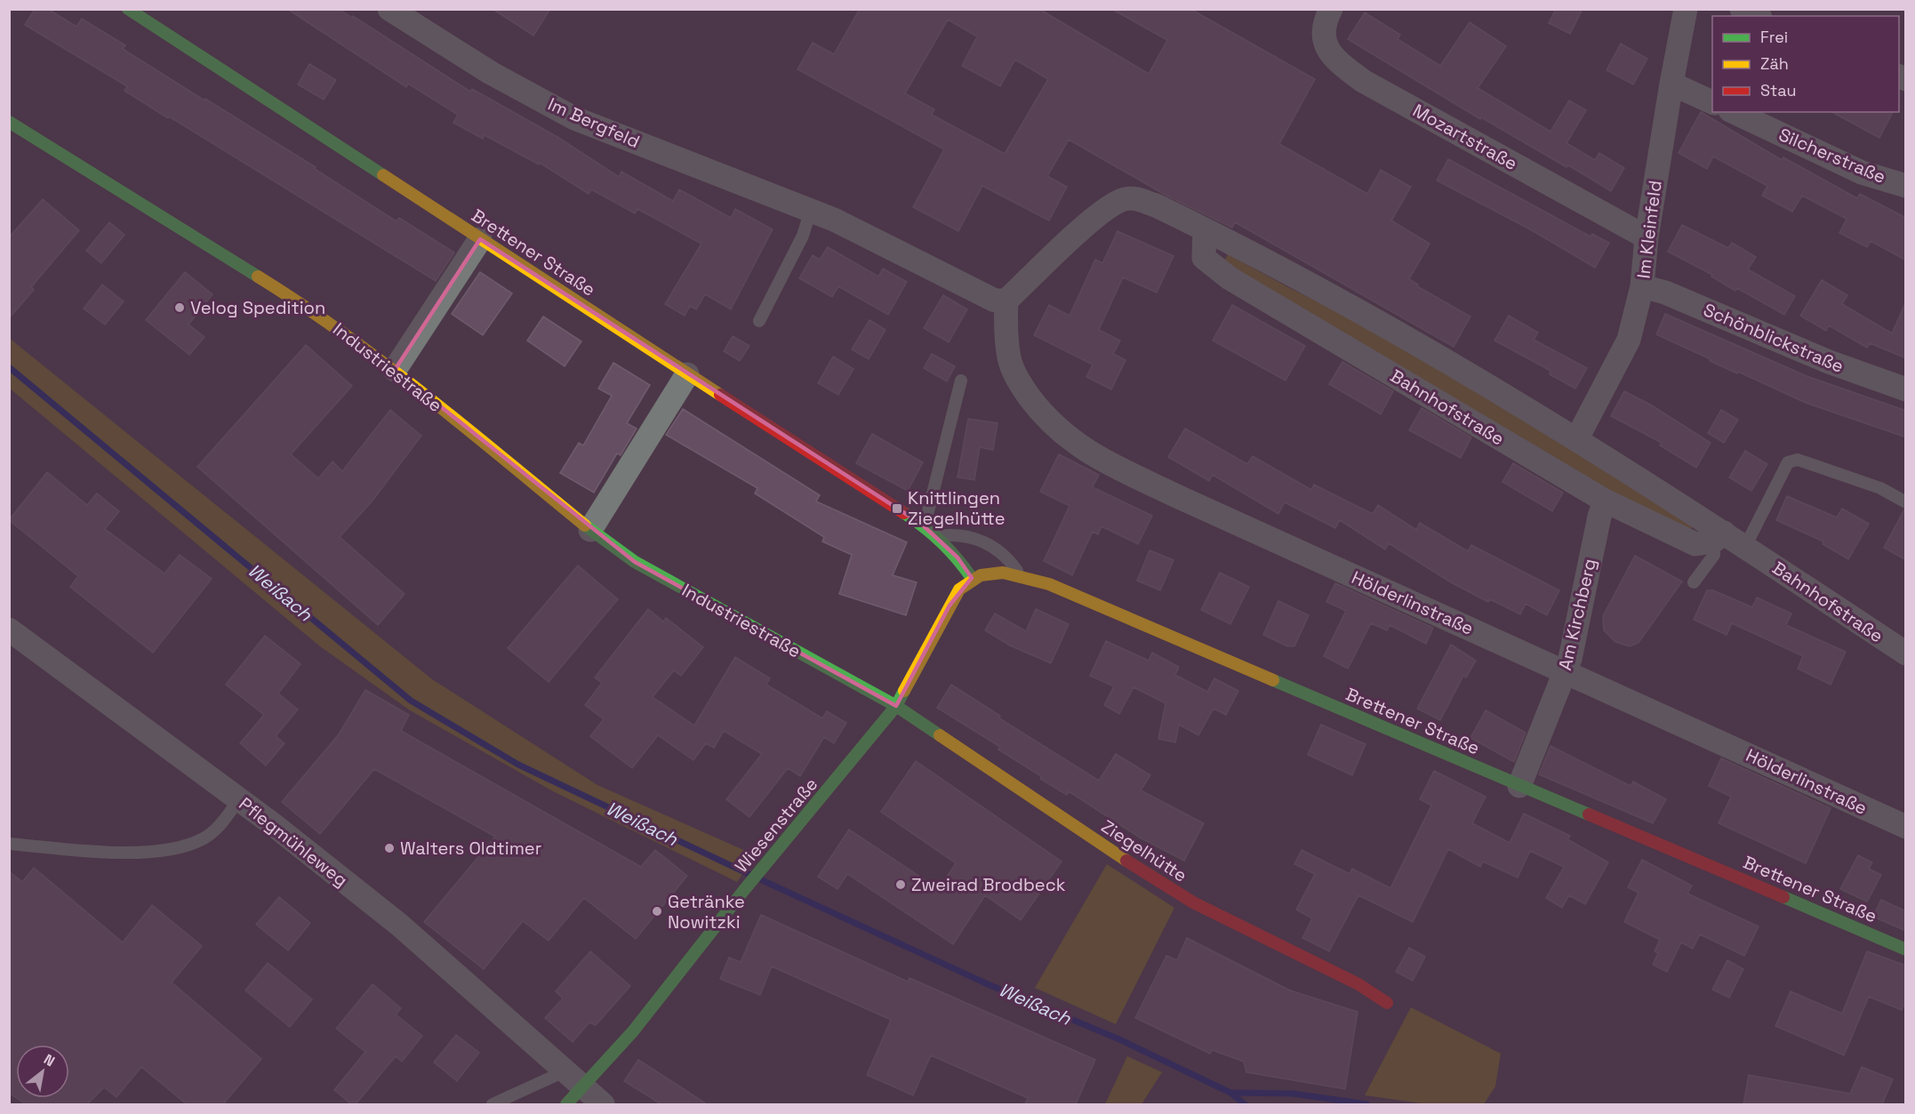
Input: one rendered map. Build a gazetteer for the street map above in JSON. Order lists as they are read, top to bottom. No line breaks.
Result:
{"streets":{"street":["Im Bergfeld","Mozartstraße","Silcherstraße","Im Kleinfeld","Brettener Straße","Schönblickstraße","Industriestraße","Bahnhofstraße","Hölderlinstraße","Am Kirchberg","Wiesenstraße","Pflegmühleweg","Ziegelhütte"]},"crossings":[["Im Bergfeld","Bahnhofstraße"],["Im Bergfeld","Hölderlinstraße"],["Mozartstraße","Im Kleinfeld"],["Im Kleinfeld","Schönblickstraße"],["Im Kleinfeld","Bahnhofstraße"],["Brettener Straße","Am Kirchberg"],["Brettener Straße","Wiesenstraße"],["Industriestraße","Wiesenstraße"],["Industriestraße","Ziegelhütte"],["Bahnhofstraße","Hölderlinstraße"],["Bahnhofstraße","Am Kirchberg"],["Hölderlinstraße","Am Kirchberg"],["Wiesenstraße","Pflegmühleweg"],["Wiesenstraße","Ziegelhütte"]],"water":["Weißach"],"places":{"other":["Velog Spedition","Walters Oldtimer","Zweirad Brodbeck","Getränke Nowitzki"],"transit":["Knittlingen Ziegelhütte"]},"legend":["Frei","Zäh","Stau"],"north":"top right"}
